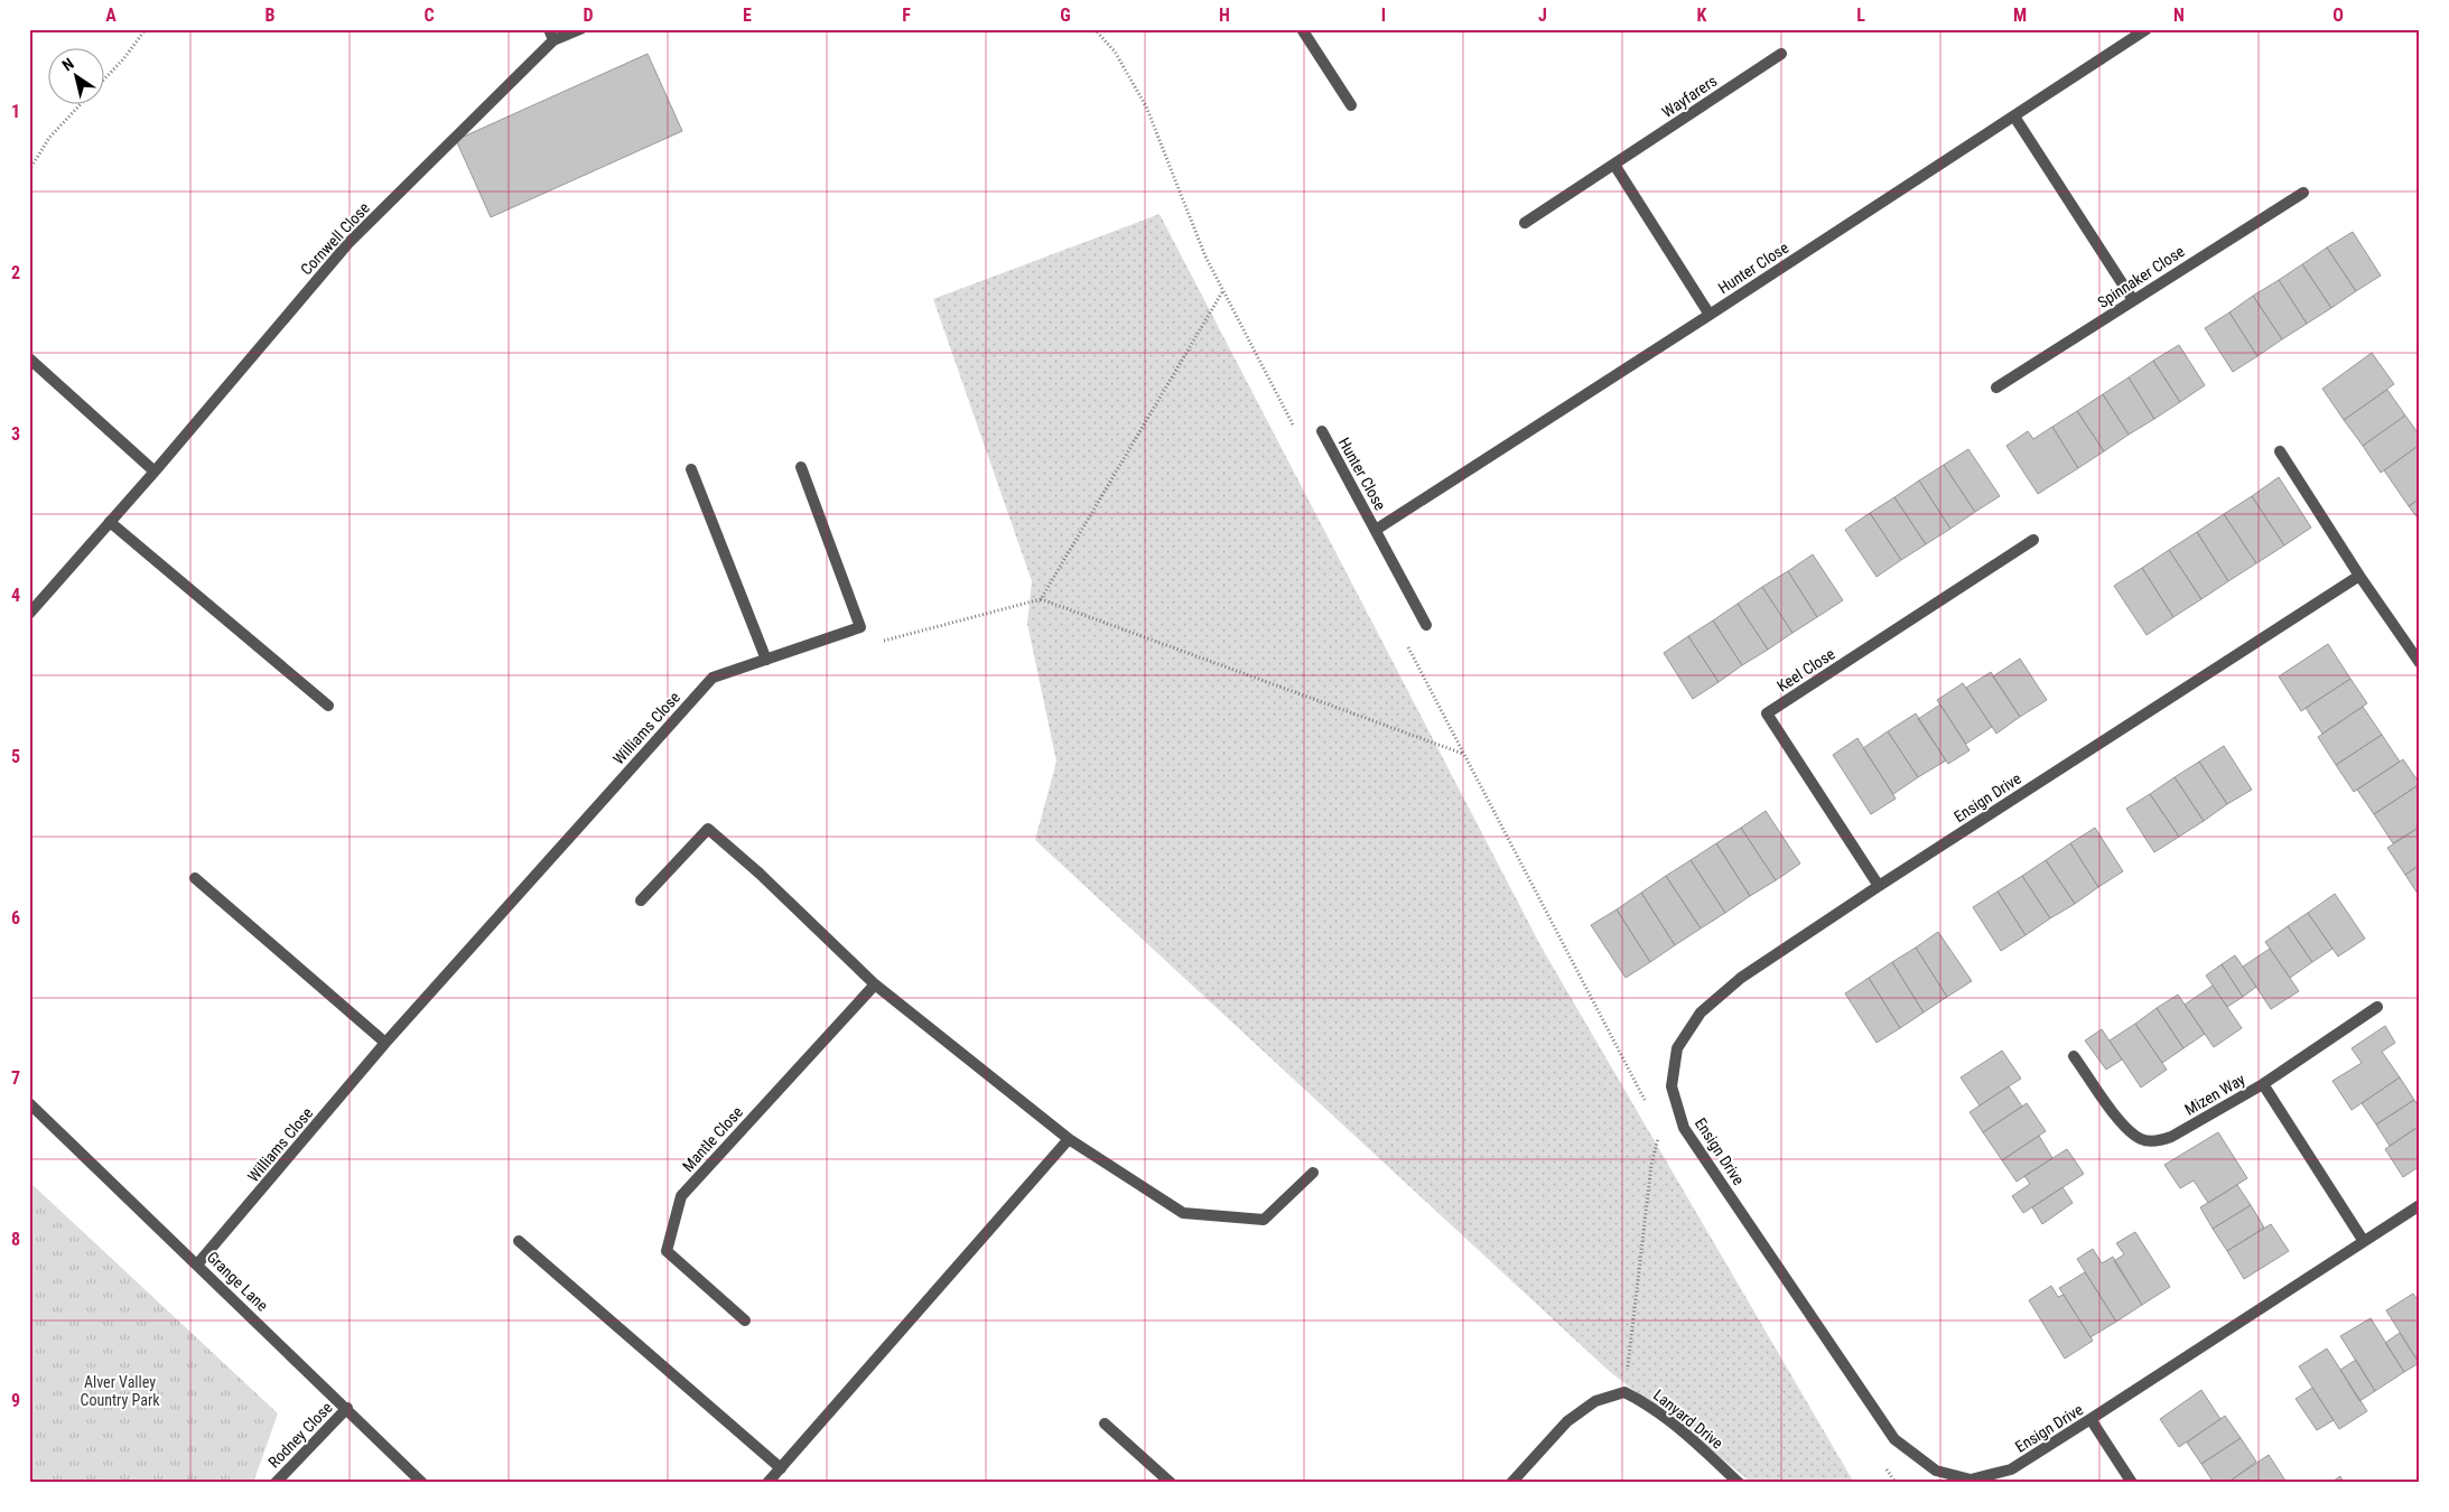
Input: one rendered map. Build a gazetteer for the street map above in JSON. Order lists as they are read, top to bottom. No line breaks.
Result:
{"streets":{"street":["Wayfarers","Cornwell Close","Hunter Close","Spinnaker Close","Keel Close","Williams Close","Ensign Drive","Mizen Way","Mantle Close","Grange Lane","Lanyard Drive","Rodney Close"]},"crossings":[["Keel Close","Ensign Drive"],["Williams Close","Grange Lane"],["Ensign Drive","Mizen Way"],["Grange Lane","Rodney Close"]],"parks":["Alver Valley Country Park"],"north":"top left","grid":{"columns":["A","B","C","D","E","F","G","H","I","J","K","L","M","N","O"],"rows":["1","2","3","4","5","6","7","8","9"]}}
